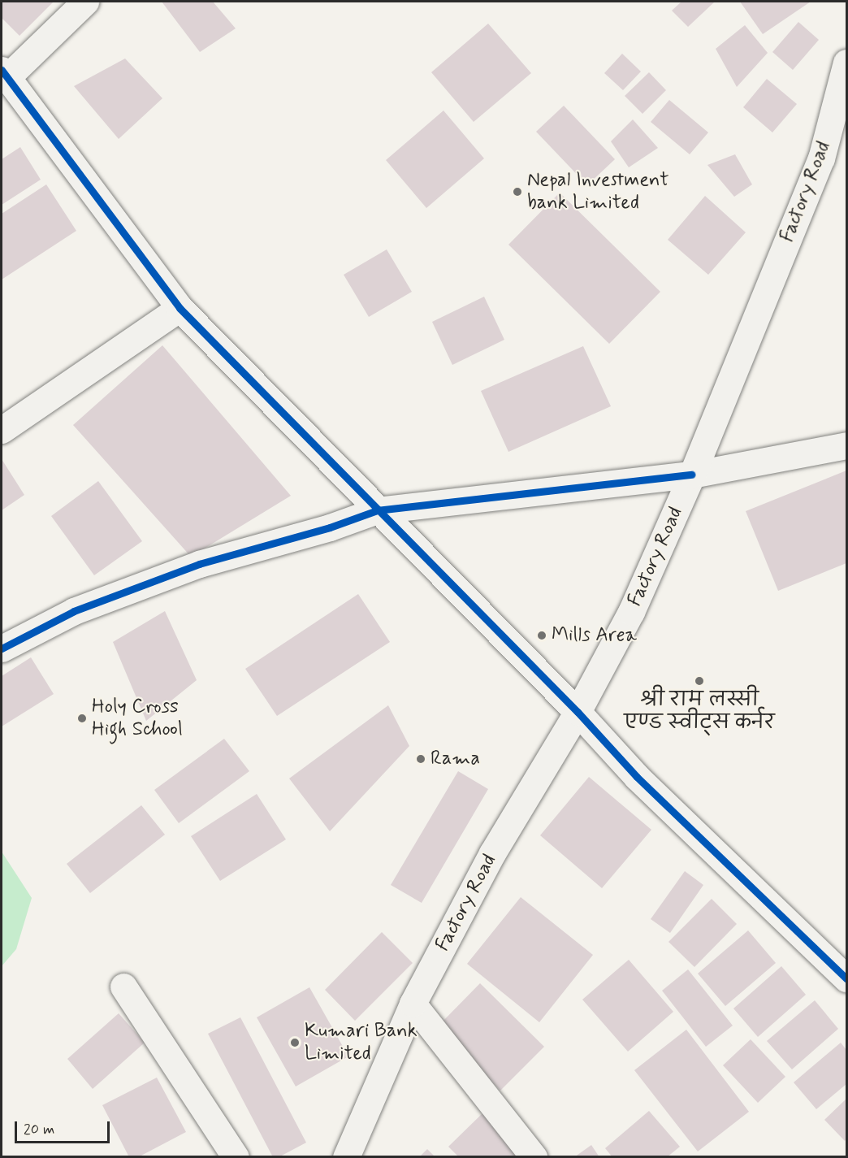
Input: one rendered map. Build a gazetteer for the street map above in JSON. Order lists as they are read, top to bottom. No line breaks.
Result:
{"streets":{"street":["Factory Road"]},"places":["Nepal Investment bank Limited","Mills Area","श्री राम लस्सी एण्ड स्वीट्स कर्नर","Holy Cross High School","Rama","Kumari Bank Limited"],"scale_bar":"20 m"}
